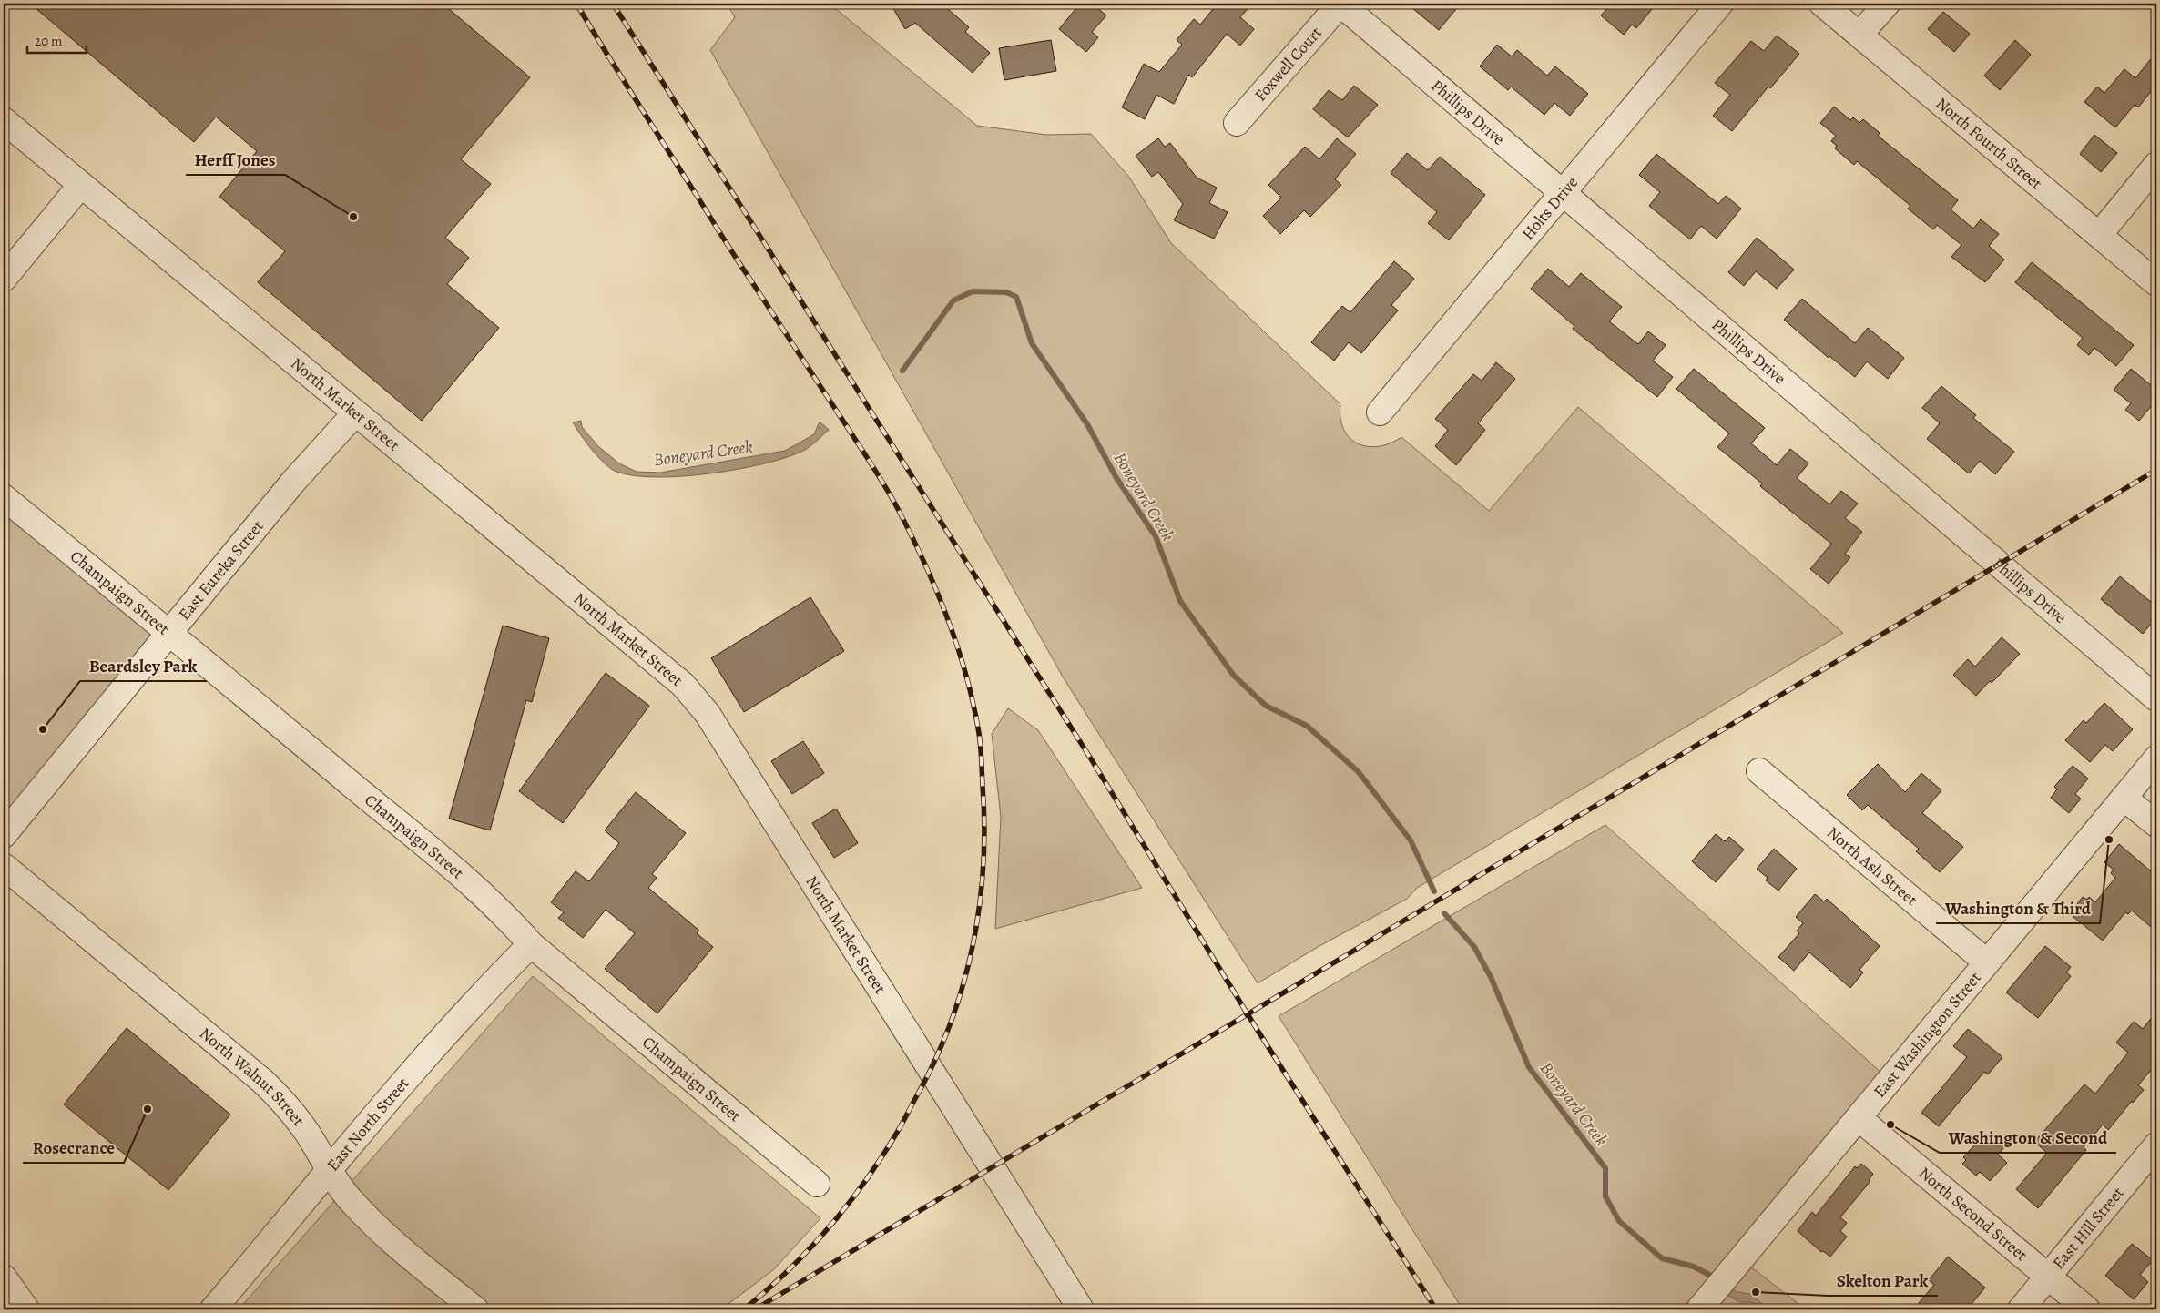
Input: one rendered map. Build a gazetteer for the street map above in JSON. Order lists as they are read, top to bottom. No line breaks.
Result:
{"streets":{"street":["Foxwell Court","Phillips Drive","North Fourth Street","Holts Drive","North Market Street","East Eureka Street","Champaign Street","North Ash Street","East Washington Street","North Walnut Street","East North Street","North Second Street","East Hill Street"]},"crossings":[["Foxwell Court","Phillips Drive"],["Phillips Drive","Holts Drive"],["North Market Street","East Eureka Street"],["East Eureka Street","Champaign Street"],["Champaign Street","East North Street"],["North Ash Street","East Washington Street"],["East Washington Street","North Second Street"],["North Walnut Street","East North Street"],["North Second Street","East Hill Street"]],"water":["Boneyard Creek"],"places":["Herff Jones","Beardsley Park","Washington & Third","Rosecrance","Washington & Second","Skelton Park"],"scale_bar":"20 m"}
